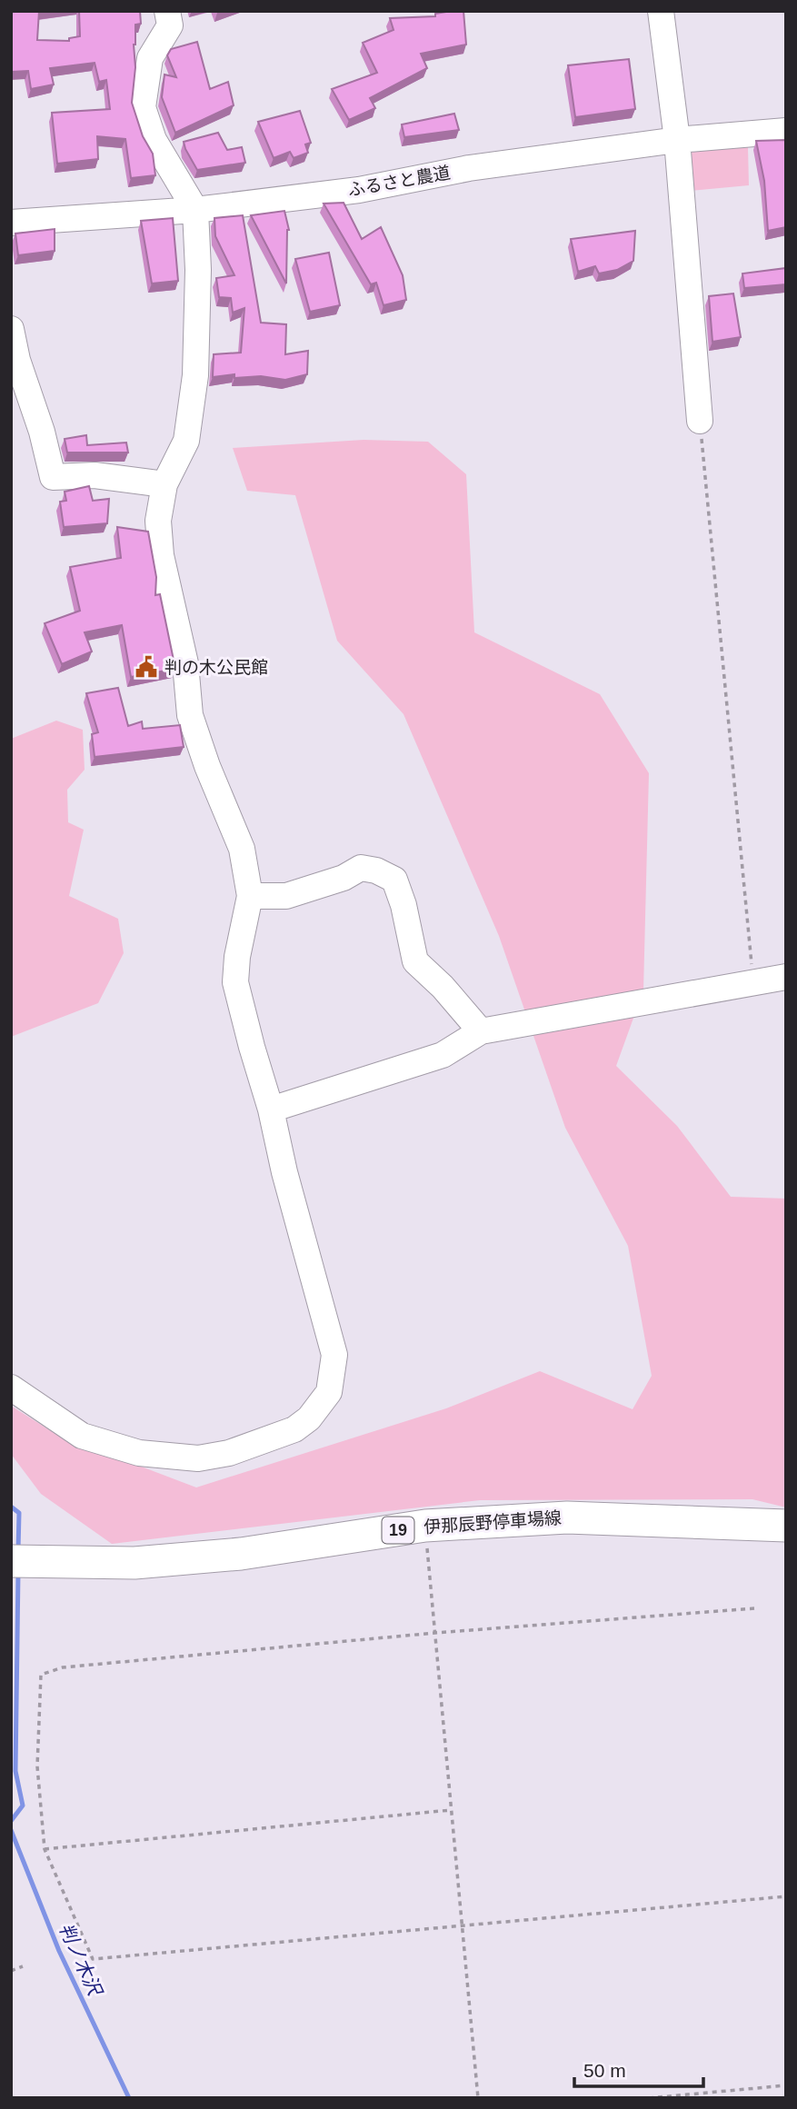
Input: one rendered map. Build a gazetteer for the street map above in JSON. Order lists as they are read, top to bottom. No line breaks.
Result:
{"streets":{"main road":["伊那辰野停車場線","19"],"street":["ふるさと農道"]},"water":["判ノ木沢"],"places":{"public building":["判の木公民館"]},"scale_bar":"50 m"}
